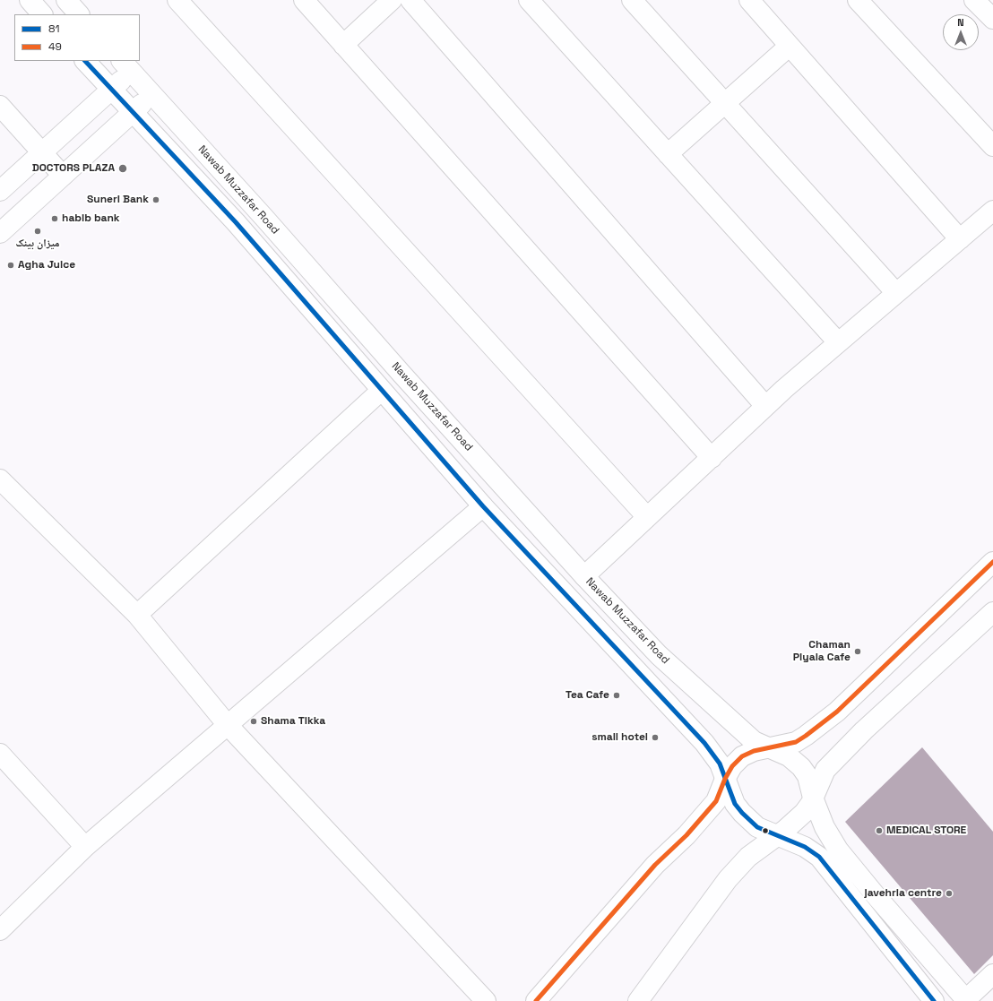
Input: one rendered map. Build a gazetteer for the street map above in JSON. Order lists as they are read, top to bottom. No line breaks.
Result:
{"streets":{"street":["Nawab Muzzafar Road"]},"places":["DOCTORS PLAZA","Suneri Bank","habib bank","میزان بینک","Agha Juice","Chaman Piyala Cafe","Tea Cafe","Shama Tikka","small hotel","MEDICAL STORE","javehria centre"],"lines":["transit line 81","transit line 49"],"legend":["81","49"],"north":"top"}
